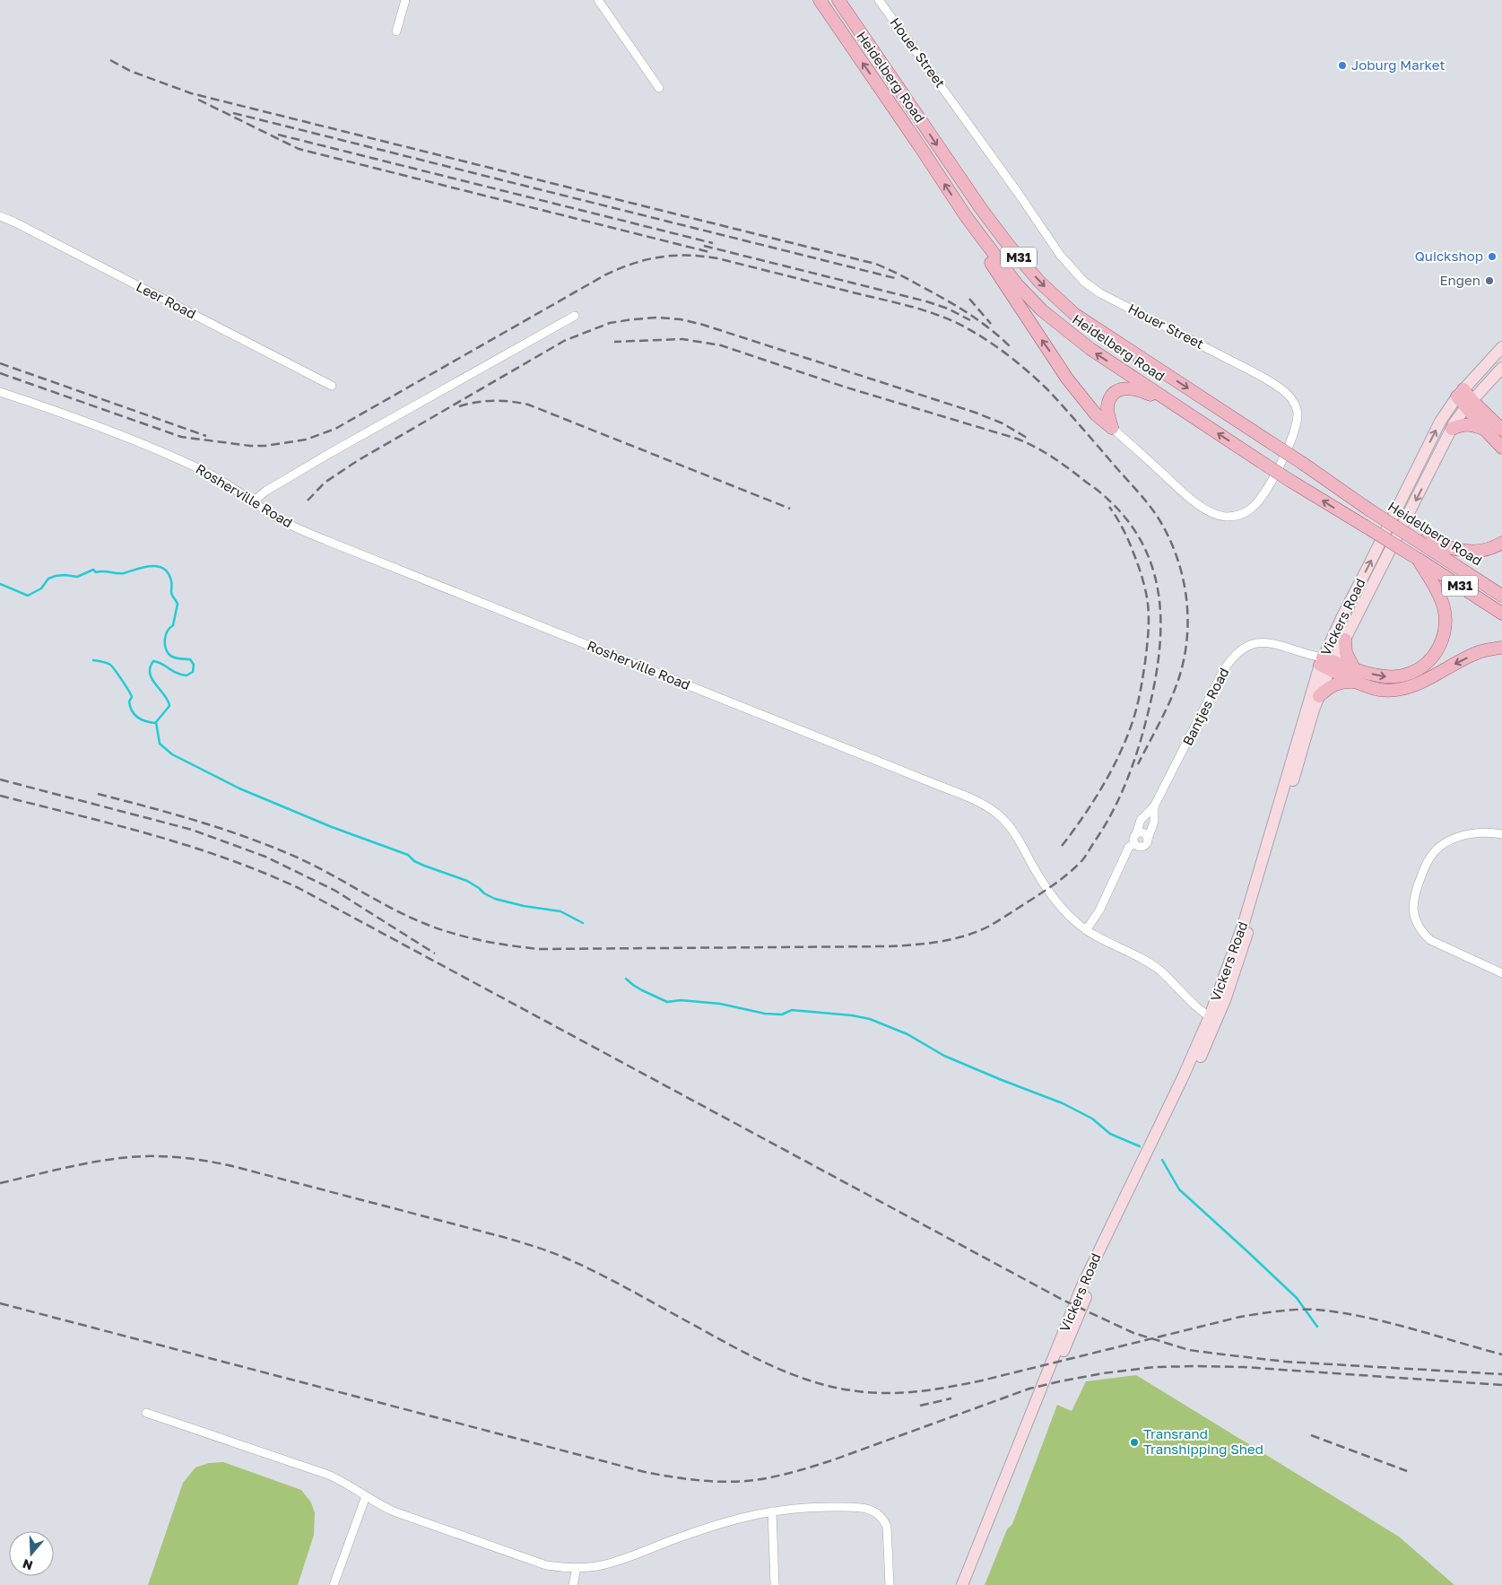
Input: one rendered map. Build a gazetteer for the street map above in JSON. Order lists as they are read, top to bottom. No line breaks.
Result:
{"streets":{"main road":["Heidelberg Road","M31","Vickers Road"],"street":["Houer Street","Leer Road","Rosherville Road","Bantjes Road"]},"crossings":[["Rosherville Road","Vickers Road"],["Vickers Road","Bantjes Road"]],"places":["Joburg Market","Quickshop","Engen","Transrand Transhipping Shed"],"north":"bottom"}
